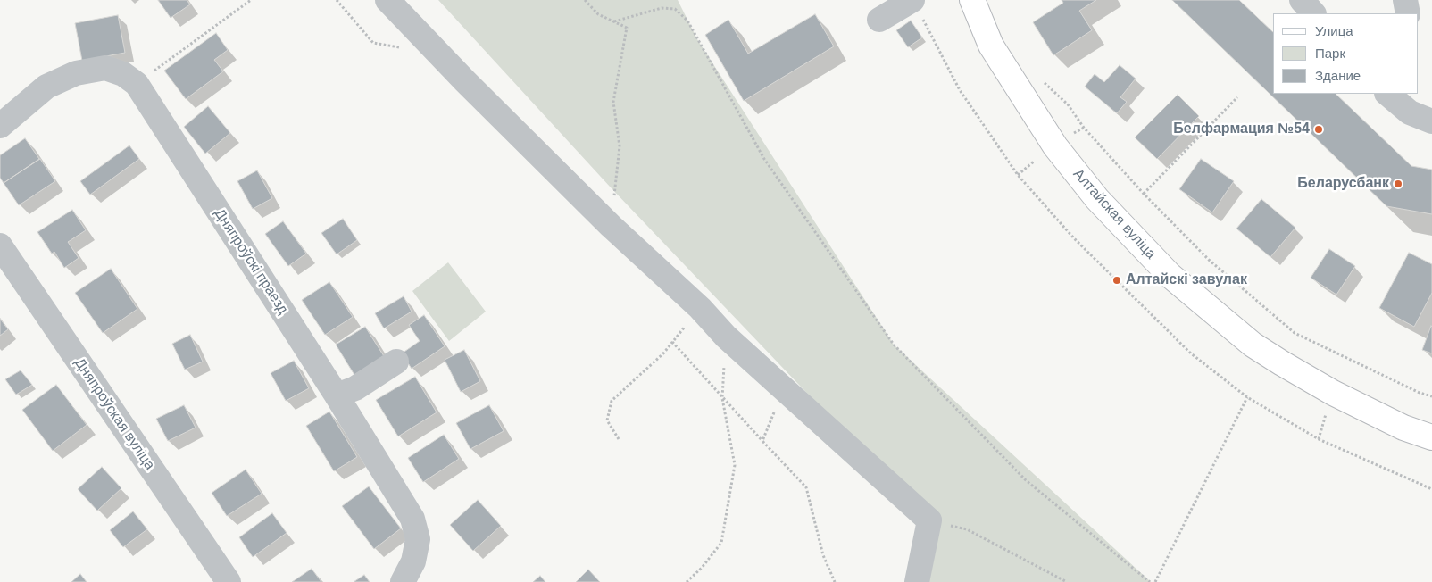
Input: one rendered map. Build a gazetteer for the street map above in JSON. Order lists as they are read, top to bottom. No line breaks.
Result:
{"streets":{"main road":["Алтайская вуліца"],"street":["Дняпроўскі праезд","Дняпроўская вуліца"]},"places":["Белфармация №54","Беларусбанк","Алтайскі завулак"],"legend":["Улица","Парк","Здание"]}
